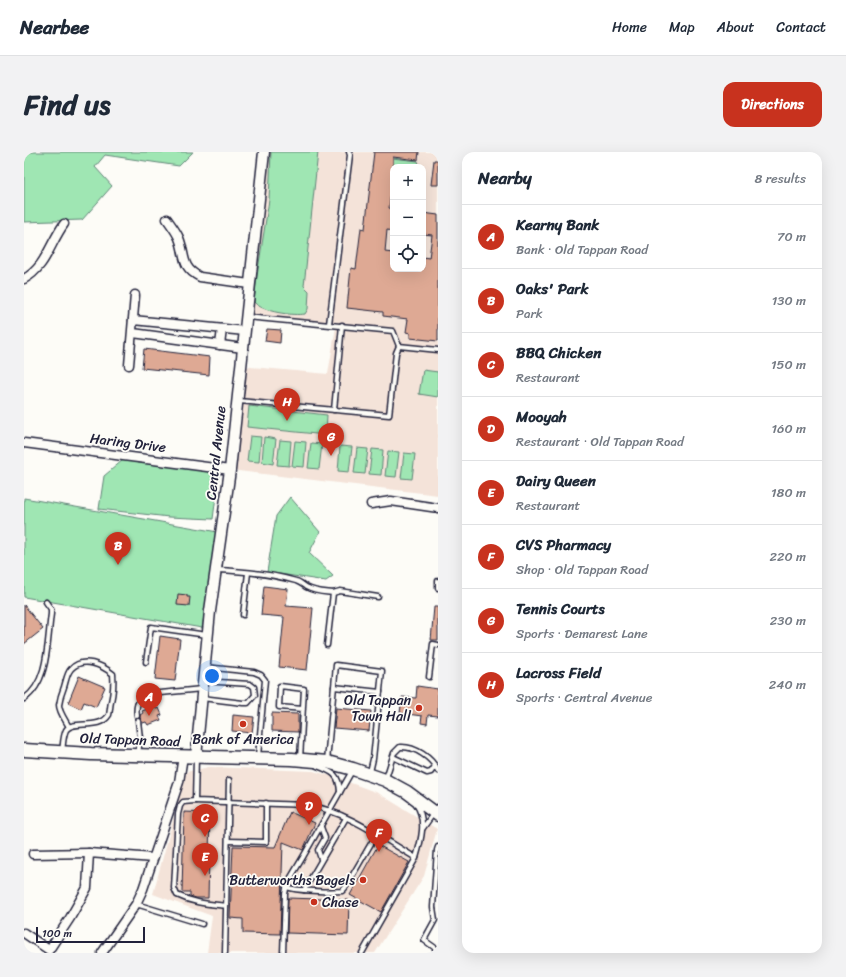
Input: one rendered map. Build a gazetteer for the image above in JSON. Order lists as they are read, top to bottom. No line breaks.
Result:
{"streets":{"main road":["Old Tappan Road"],"street":["Haring Drive","Central Avenue"]},"crossings":[["Haring Drive","Central Avenue"],["Central Avenue","Old Tappan Road"]],"places":["Old Tappan Town Hall","Bank of America","Butterworths Bagels","Chase"],"scale_bar":"100 m","page":{"header":"Nearbee","nav":["Home","Map","About","Contact"],"title":"Find us","buttons":"Directions","heading":["Nearby","8 results"],"map_buttons":["+","−"],"list":[{"mark":"A","name":"Kearny Bank","note":"Bank · Old Tappan Road","value":"70 m"},{"mark":"B","name":"Oaks' Park","note":"Park","value":"130 m"},{"mark":"C","name":"BBQ Chicken","note":"Restaurant","value":"150 m"},{"mark":"D","name":"Mooyah","note":"Restaurant · Old Tappan Road","value":"160 m"},{"mark":"E","name":"Dairy Queen","note":"Restaurant","value":"180 m"},{"mark":"F","name":"CVS Pharmacy","note":"Shop · Old Tappan Road","value":"220 m"},{"mark":"G","name":"Tennis Courts","note":"Sports · Demarest Lane","value":"230 m"},{"mark":"H","name":"Lacross Field","note":"Sports · Central Avenue","value":"240 m"}],"pins":["H","G","B","A","D","C","F","E"],"scale":"100 m"}}
